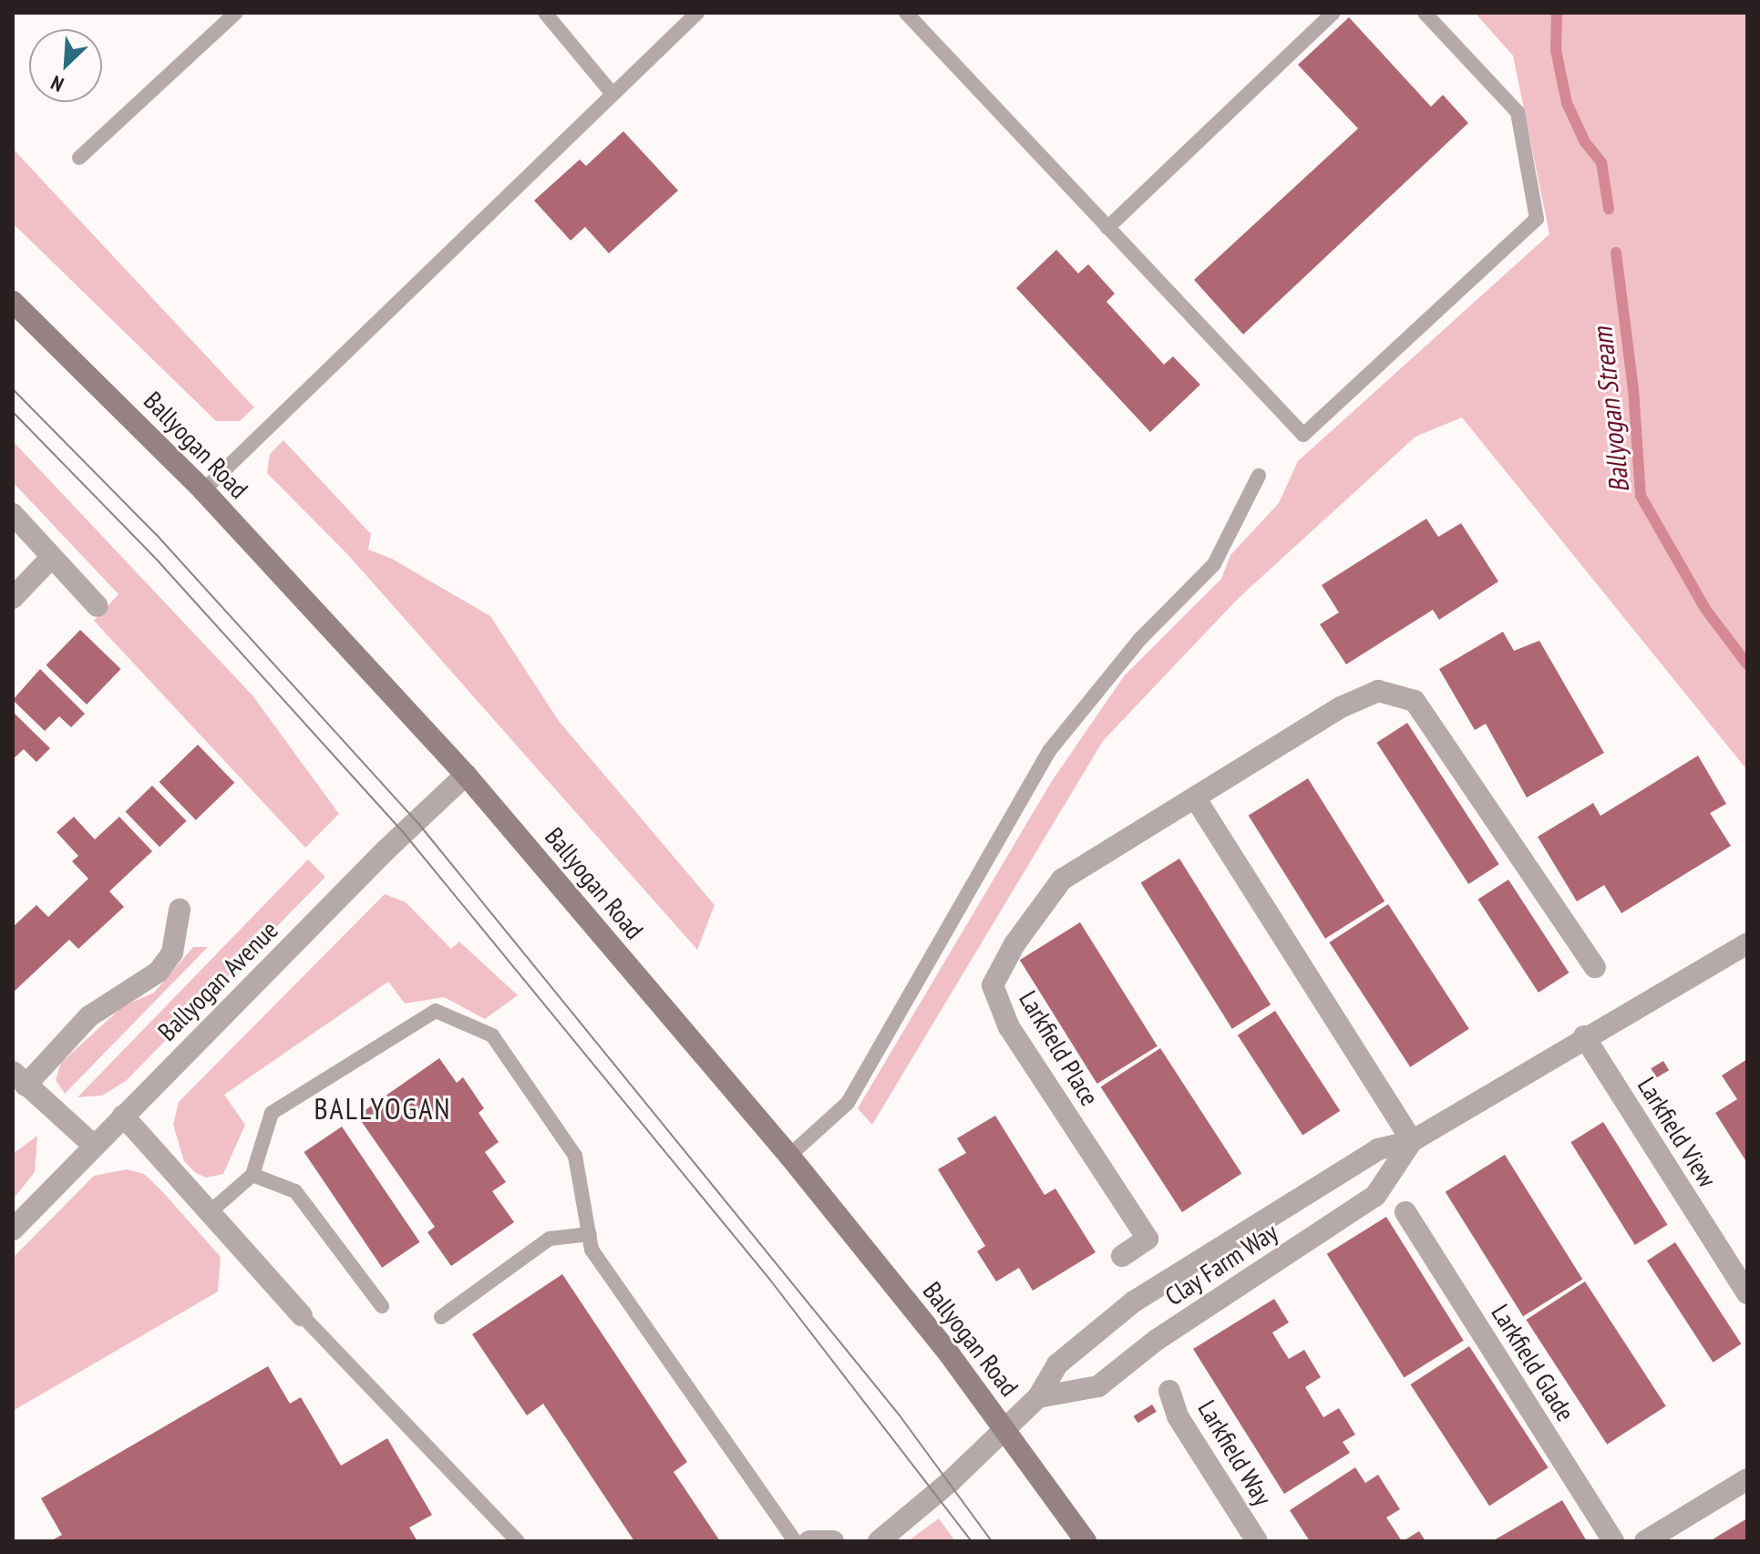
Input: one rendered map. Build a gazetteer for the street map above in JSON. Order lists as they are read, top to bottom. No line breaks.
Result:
{"streets":{"street":["Ballyogan Road","Ballyogan Avenue","Larkfield Place","Larkfield View","Clay Farm Way","Larkfield Glade","Larkfield Way"]},"crossings":[["Ballyogan Road","Ballyogan Avenue"],["Ballyogan Road","Clay Farm Way"],["Larkfield View","Clay Farm Way"]],"districts":["BALLYOGAN"],"water":["Ballyogan Stream"],"north":"bottom left"}
